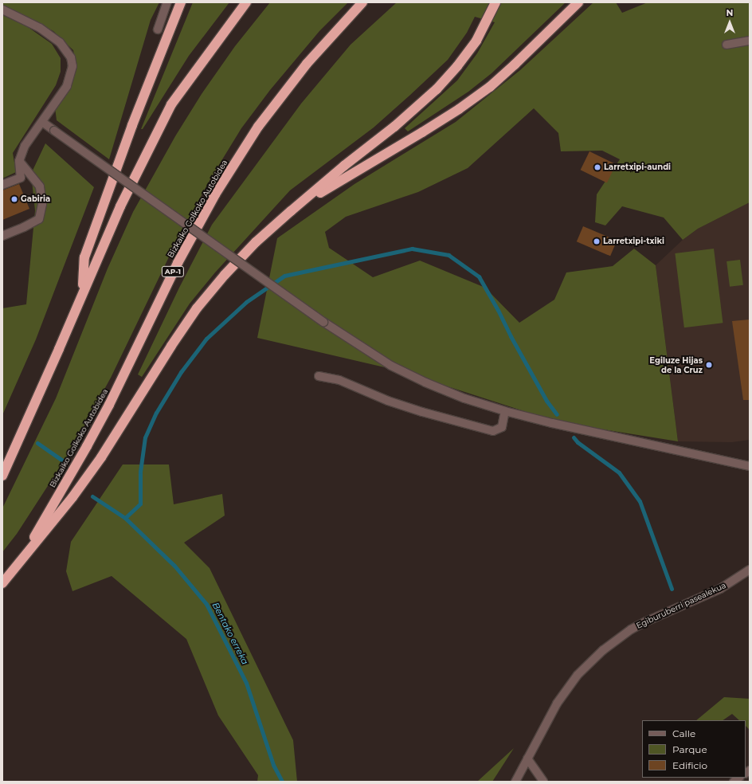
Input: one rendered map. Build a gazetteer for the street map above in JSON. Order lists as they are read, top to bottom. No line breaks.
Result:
{"streets":{"highway":["Bizkaiko Golkoko Autobidea","AP-1"],"street":["Egiburuberri pasealekua"]},"crossings":[["Bizkaiko Golkoko Autobidea","AP-1"]],"water":["Bentako erreka"],"places":["Larretxipi-aundi","Gabiria","Larretxipi-txiki","Egiluze Hijas de la Cruz"],"legend":["Calle","Parque","Edificio"],"north":"top"}
